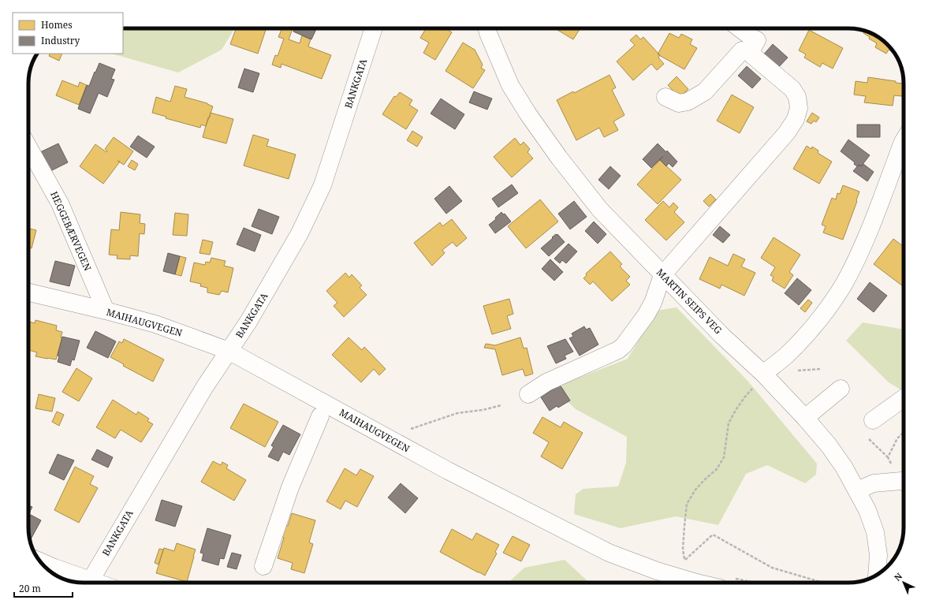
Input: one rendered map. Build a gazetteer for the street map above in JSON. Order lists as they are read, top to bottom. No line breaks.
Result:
{"streets":{"street":["BANKGATA","HEGGEBÆRVEGEN","MARTIN SEIPS VEG","MAIHAUGVEGEN"]},"crossings":[["BANKGATA","MAIHAUGVEGEN"],["HEGGEBÆRVEGEN","MAIHAUGVEGEN"]],"legend":["Homes","Industry"],"scale_bar":"20 m","north":"top left"}
